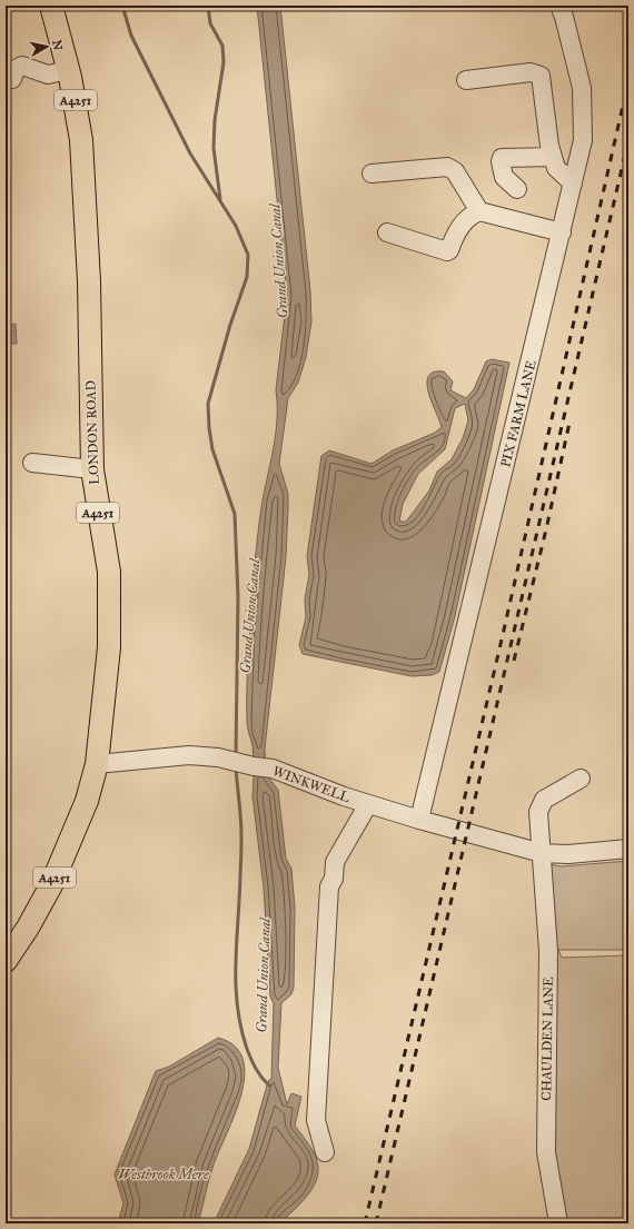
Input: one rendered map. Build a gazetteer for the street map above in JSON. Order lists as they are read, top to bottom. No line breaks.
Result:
{"streets":{"main road":["A4251","LONDON ROAD"],"street":["PIX FARM LANE","WINKWELL","CHAULDEN LANE"]},"crossings":[["PIX FARM LANE","WINKWELL"],["LONDON ROAD","WINKWELL"],["WINKWELL","CHAULDEN LANE"]],"water":["Grand Union Canal","Westbrook Mere"],"north":"right"}
